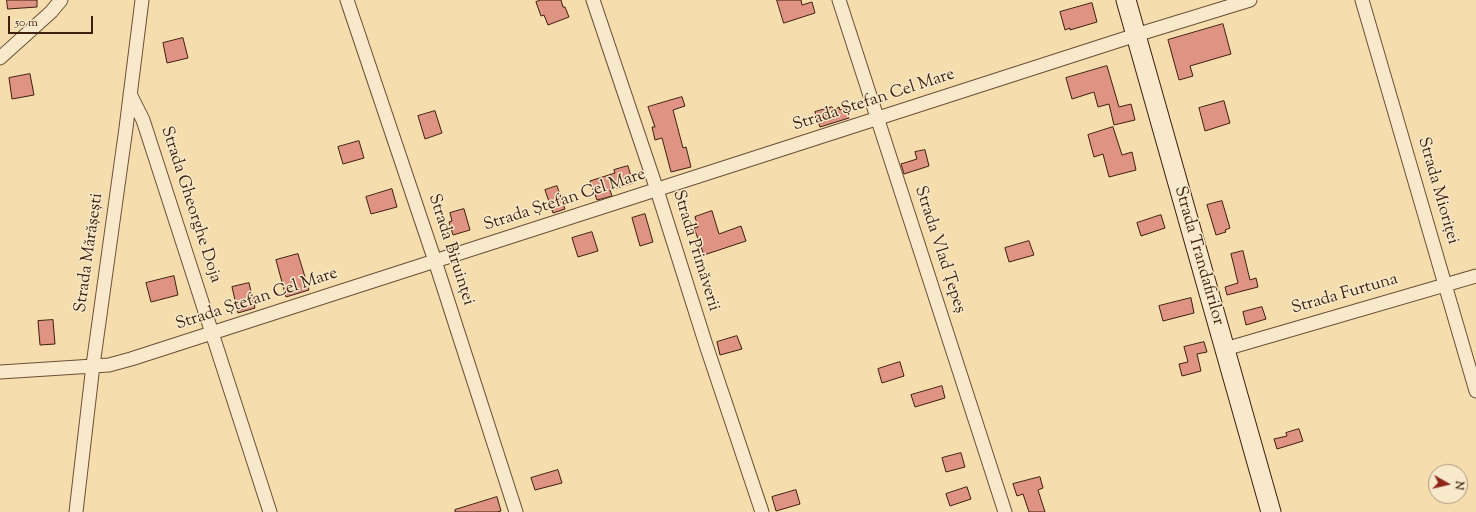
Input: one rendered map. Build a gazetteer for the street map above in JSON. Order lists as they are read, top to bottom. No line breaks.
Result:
{"streets":{"main road":["Strada Trandafirilor"],"street":["Strada Ștefan Cel Mare","Strada Mioriței","Strada Gheorghe Doja","Strada Biruinței","Strada Vlad Țepeș","Strada Primăverii","Strada Mărășești","Strada Furtuna"]},"crossings":[["Strada Ștefan Cel Mare","Strada Gheorghe Doja"],["Strada Ștefan Cel Mare","Strada Biruinței"],["Strada Ștefan Cel Mare","Strada Vlad Țepeș"],["Strada Ștefan Cel Mare","Strada Primăverii"],["Strada Ștefan Cel Mare","Strada Mărășești"],["Strada Ștefan Cel Mare","Strada Trandafirilor"],["Strada Mioriței","Strada Furtuna"],["Strada Gheorghe Doja","Strada Mărășești"],["Strada Trandafirilor","Strada Furtuna"]],"scale_bar":"50 m","north":"right"}
